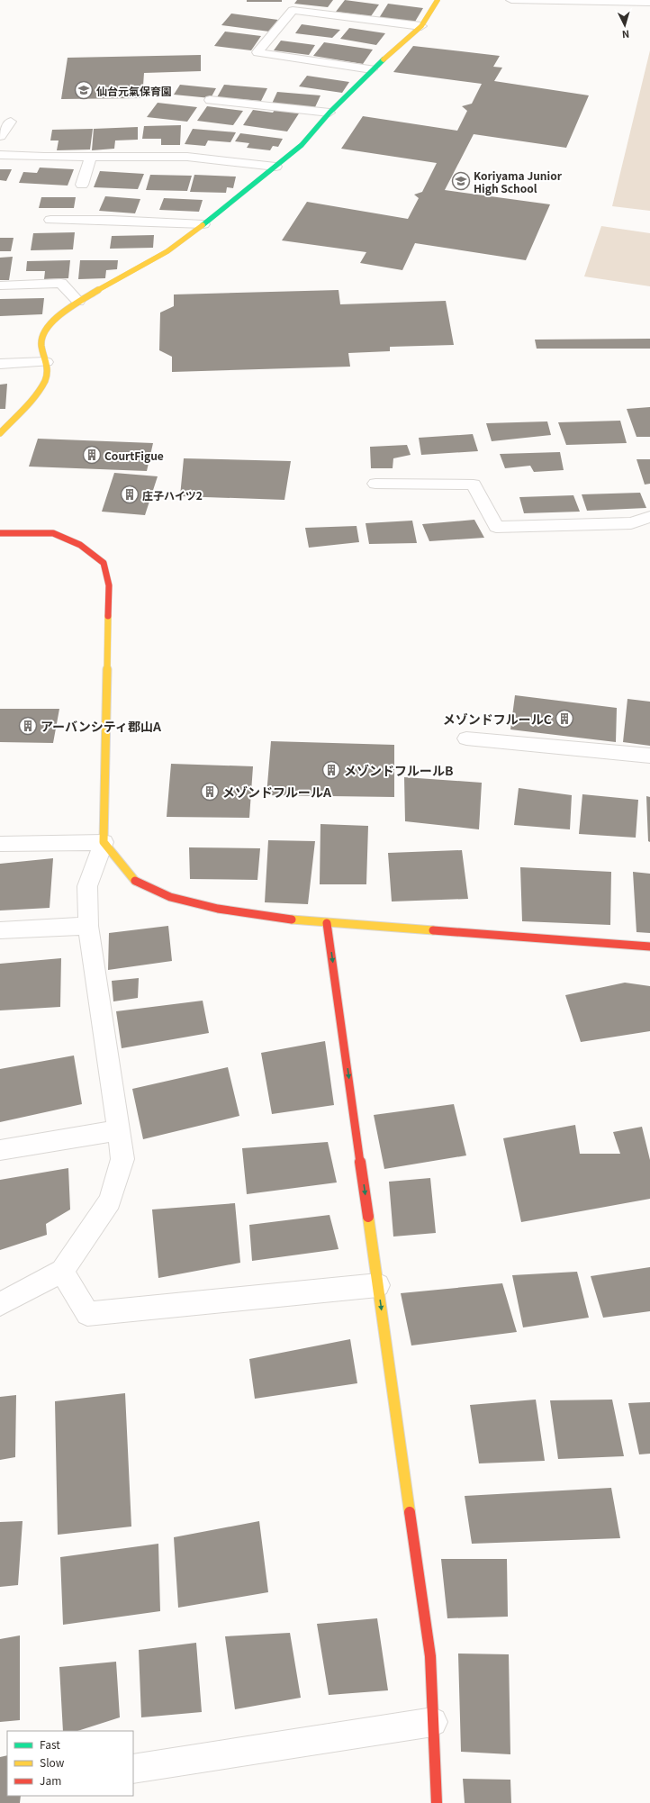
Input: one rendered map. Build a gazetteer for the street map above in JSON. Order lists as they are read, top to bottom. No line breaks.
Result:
{"places":{"school or university":["仙台元氣保育園","Koriyama Junior High School"],"building":["CourtFigue","庄子ハイツ2","メゾンドフルールC","アーバンシティ郡山A","メゾンドフルールB","メゾンドフルールA"]},"legend":["Fast","Slow","Jam"],"north":"bottom"}
